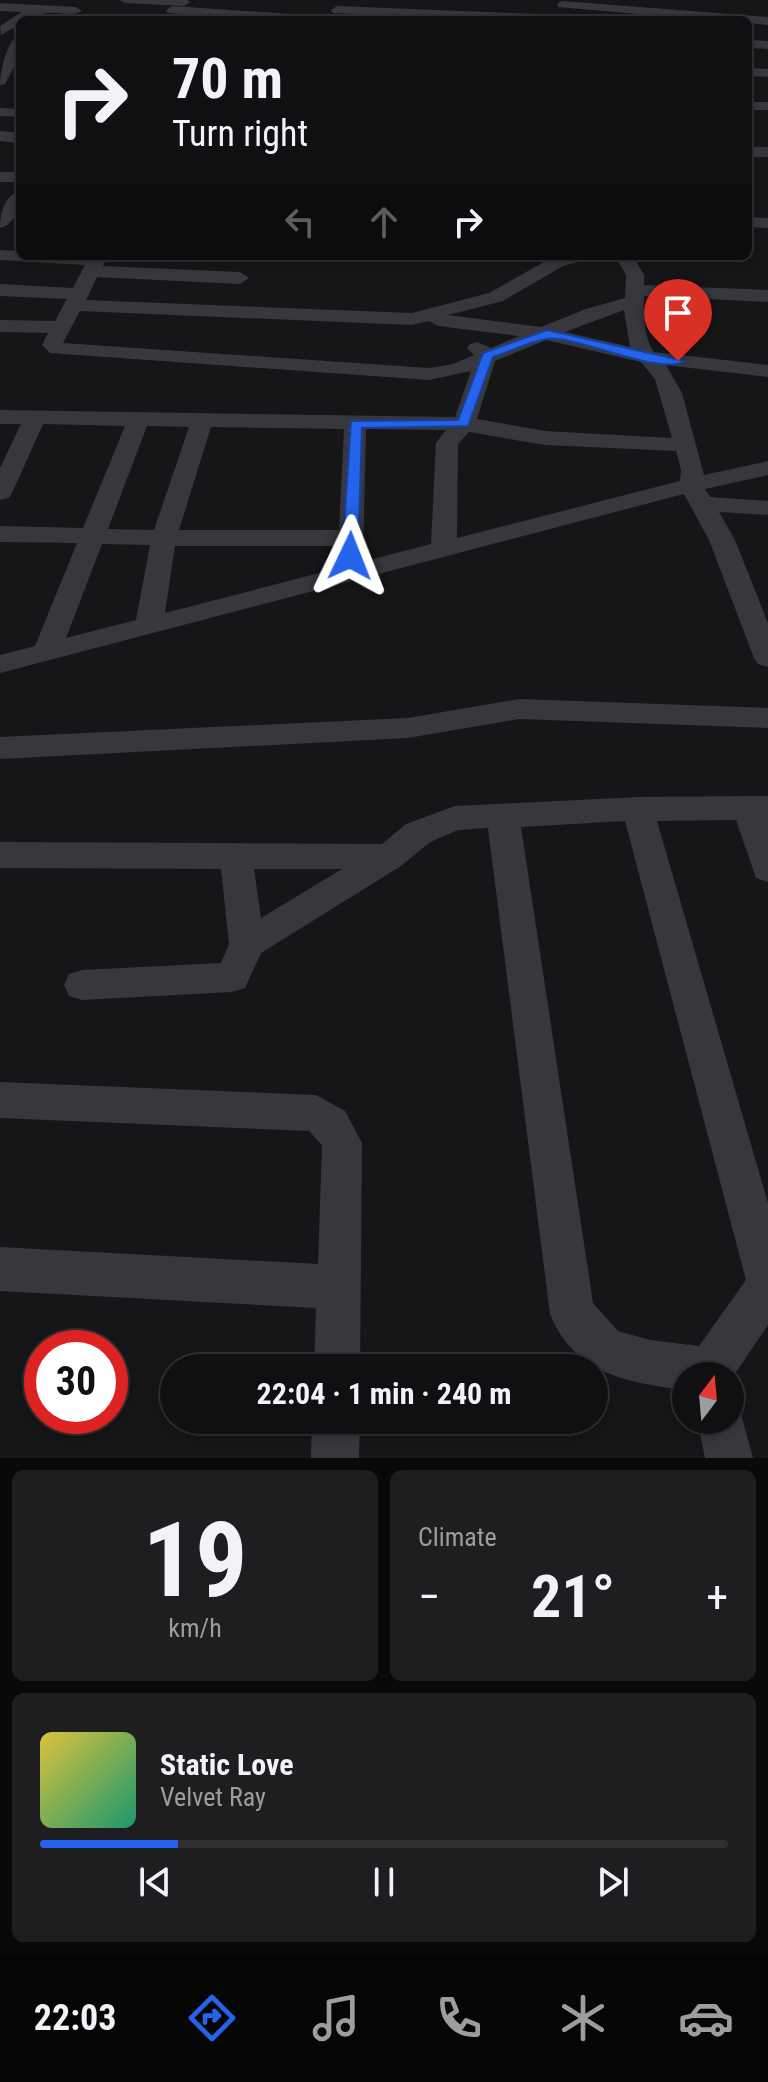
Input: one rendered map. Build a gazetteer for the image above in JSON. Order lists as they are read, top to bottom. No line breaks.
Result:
{"north":"top","page":{"turn":["70 m","Turn right"],"limit":"30","trip":"22:04 · 1 min · 240 m","tile":[["19","km/h"],"Climate"],"heat":["−","21°","+"],"song":["Static Love","Velvet Ray"],"tabs":"22:03"}}
